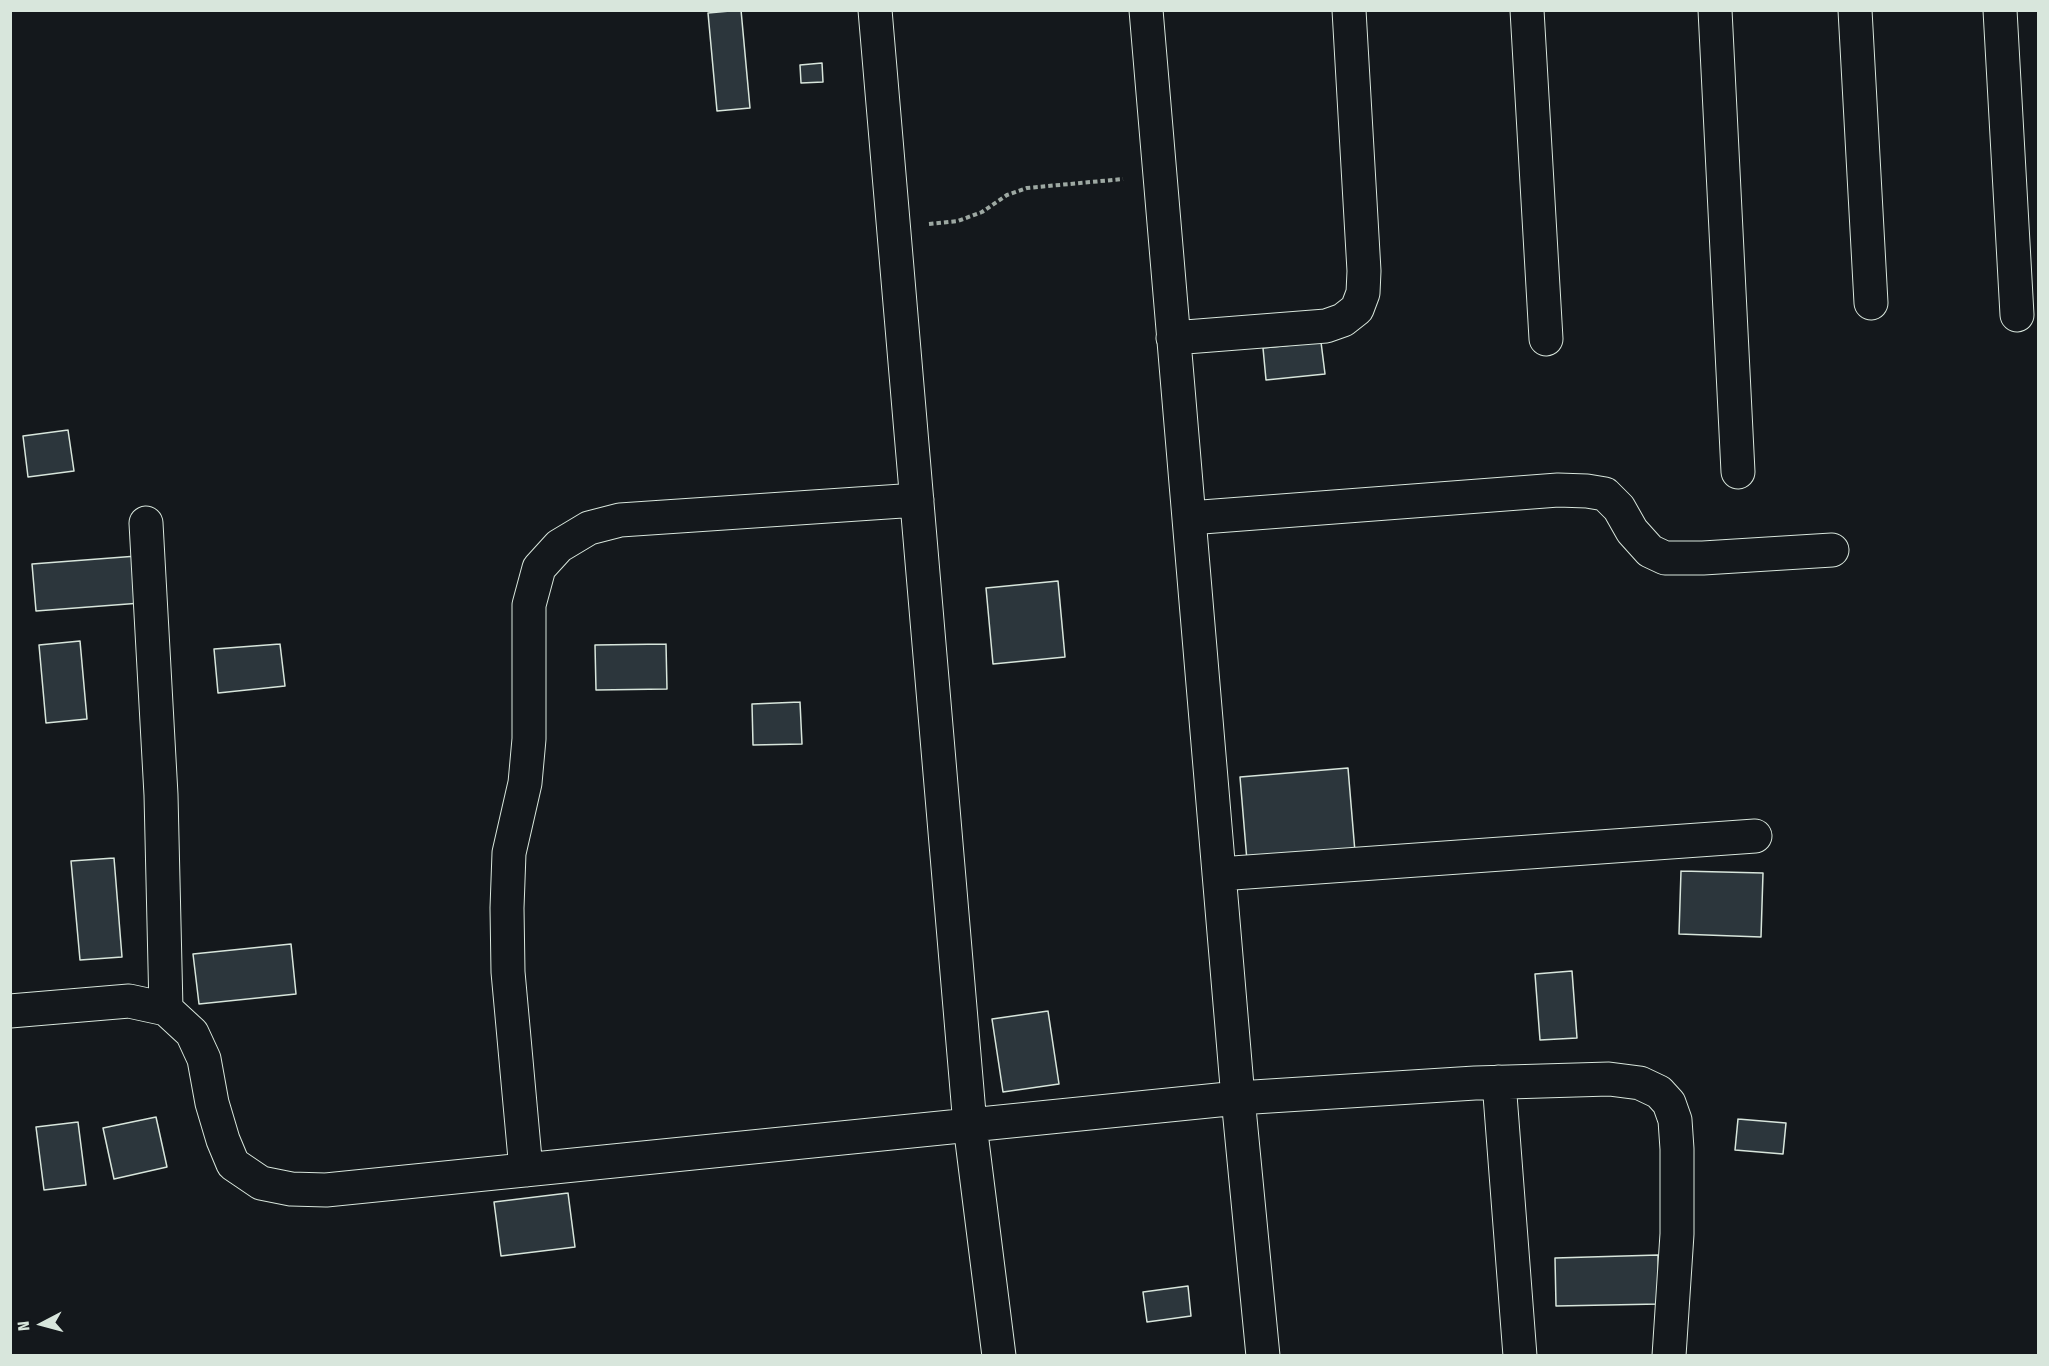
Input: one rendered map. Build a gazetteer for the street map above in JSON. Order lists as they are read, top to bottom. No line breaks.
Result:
{"north":"left"}
